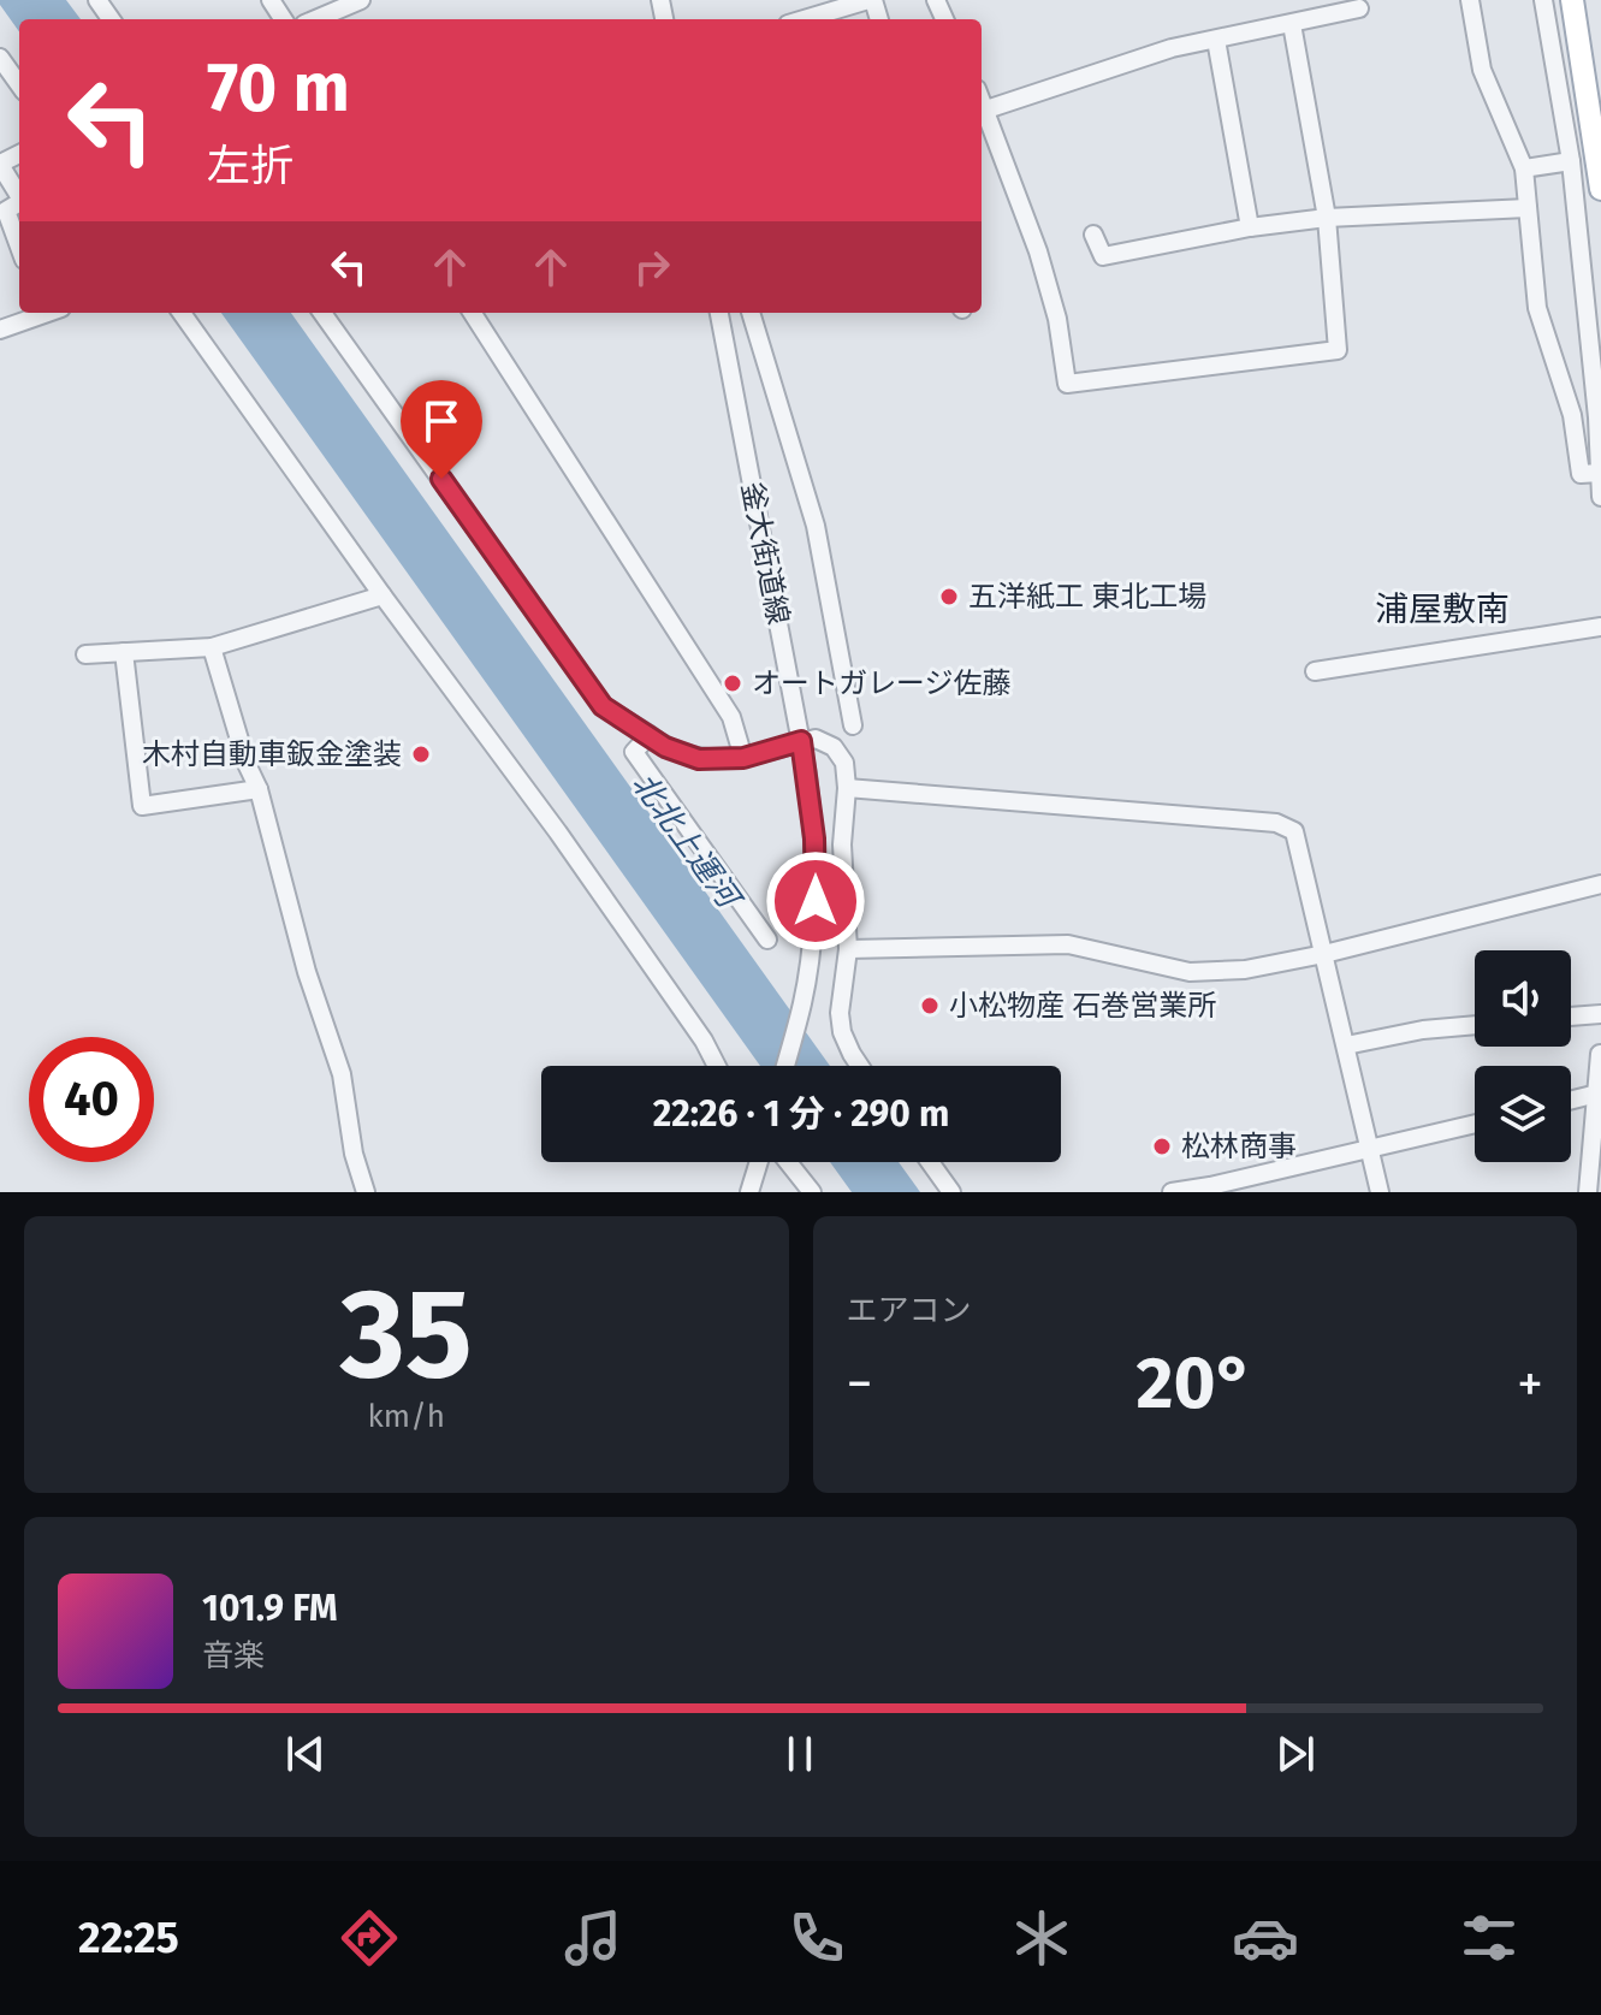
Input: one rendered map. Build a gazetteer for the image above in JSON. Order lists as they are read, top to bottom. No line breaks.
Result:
{"streets":{"street":["釜大街道線"]},"districts":["浦屋敷南"],"water":["北北上運河"],"places":["五洋紙工 東北工場","オートガレージ佐藤","木村自動車鈑金塗装","小松物産 石巻営業所","松林商事"],"page":{"turn":["70 m","左折"],"limit":"40","trip":"22:26 · 1 分 · 290 m","tile":[["35","km/h"],"エアコン"],"heat":["−","20°","+"],"song":["101.9 FM","音楽"],"tabs":"22:25"}}
